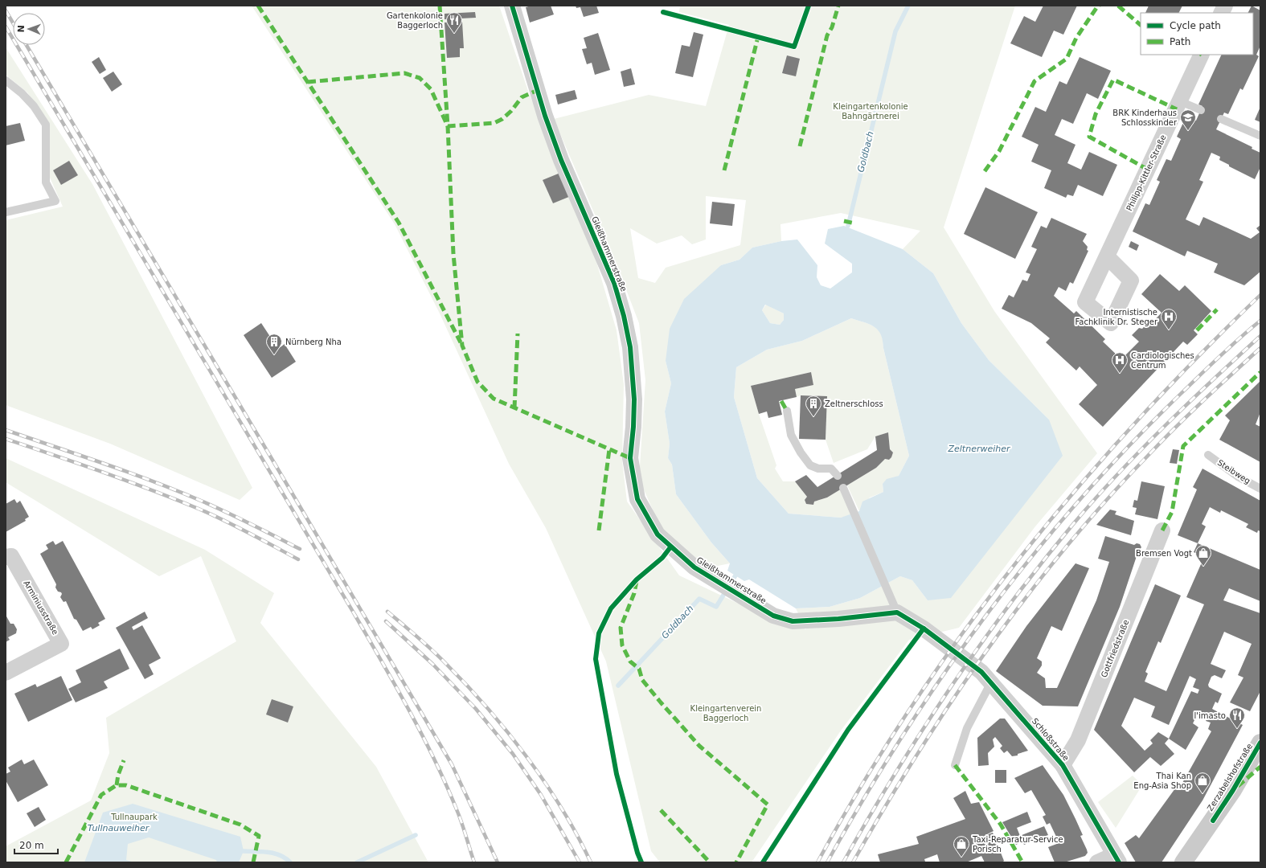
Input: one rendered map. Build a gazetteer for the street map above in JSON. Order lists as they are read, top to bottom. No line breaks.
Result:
{"streets":{"street":["Philipp-Kittler-Straße","Gleißhammerstraße","Arminiusstraße","Gottfriedstraße","Schloßstraße","Zerzabelshofstraße"],"lane":["Steibweg"]},"crossings":[["Gleißhammerstraße","Schloßstraße"],["Gottfriedstraße","Schloßstraße"]],"water":["Goldbach","Zeltnerweiher","Tullnauweiher"],"parks":["Kleingartenkolonie Bahngärtnerei","Kleingartenverein Baggerloch","Tullnaupark"],"places":{"restaurant":["Gartenkolonie Baggerloch","l'imasto"],"school or university":["BRK Kinderhaus Schlosskinder"],"hospital":["Internistische Fachklinik Dr. Steger","Cardiologisches Centrum"],"building":["Nürnberg Nha","Zeltnerschloss"],"shop":["Bremsen Vogt","Thai Kan Eng-Asia Shop","Taxi-Reparatur-Service Porisch"]},"legend":["Cycle path","Path"],"scale_bar":"20 m","north":"left"}
